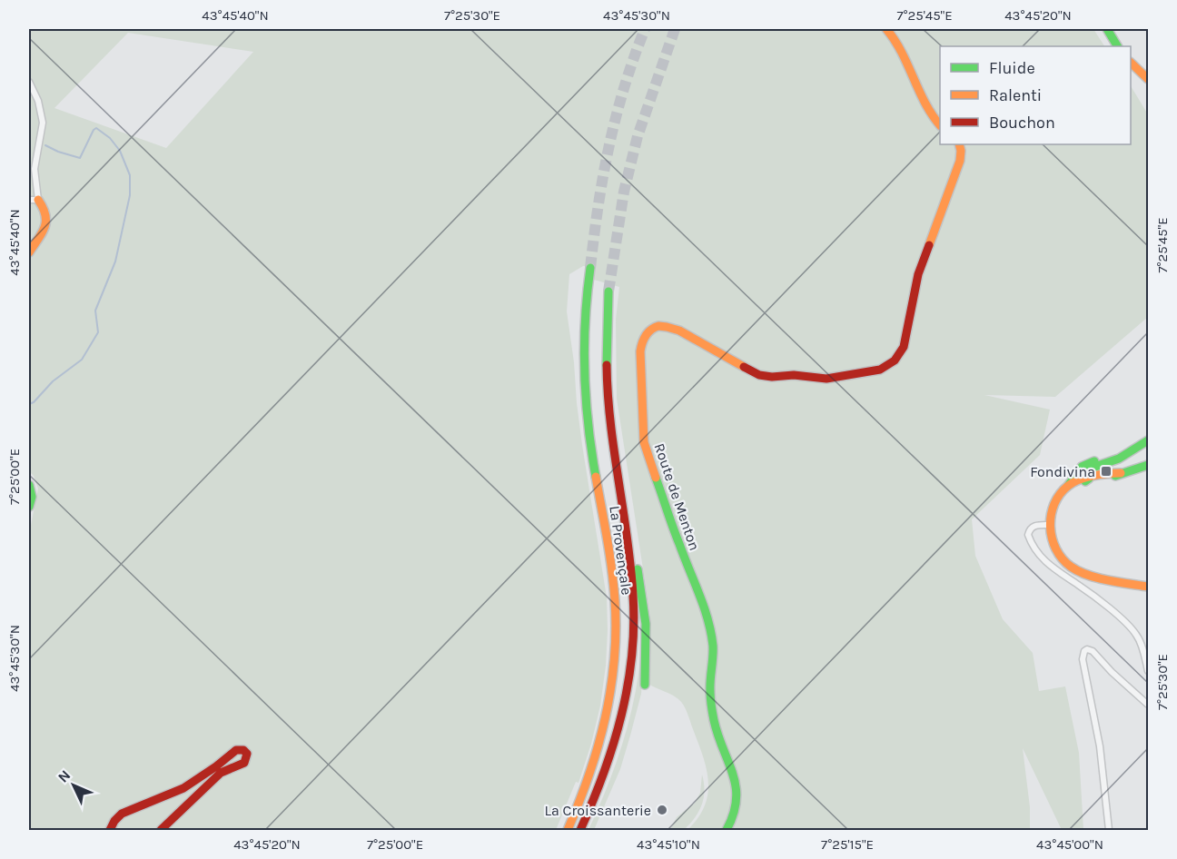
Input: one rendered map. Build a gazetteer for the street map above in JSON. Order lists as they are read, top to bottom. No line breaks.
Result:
{"streets":{"main road":["Route de Menton","La Provençale"]},"places":{"transit":["Fondivina"],"other":["La Croissanterie"]},"legend":["Fluide","Ralenti","Bouchon"],"north":"top left","coordinates":["43°45'40\"N","7°25'30\"E","43°45'30\"N","7°25'45\"E","43°45'20\"N","7°25'00\"E","43°45'10\"N","7°25'15\"E","43°45'00\"N"]}
